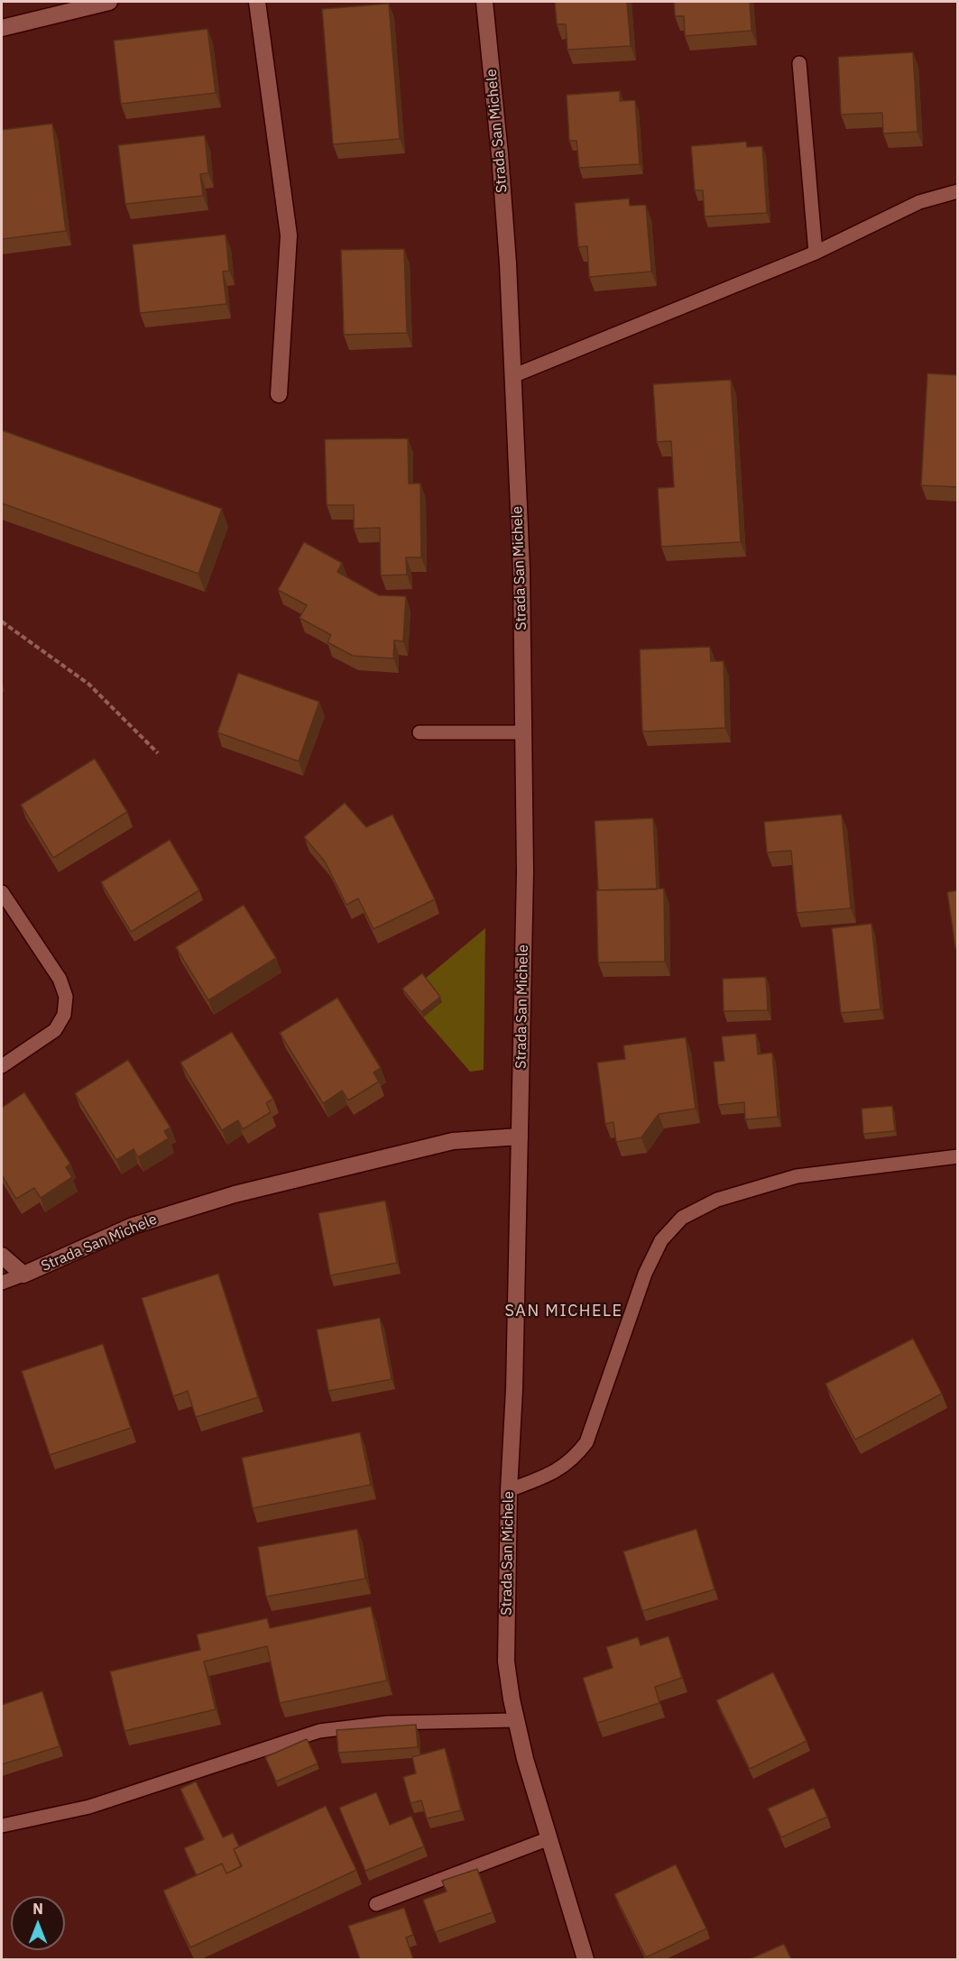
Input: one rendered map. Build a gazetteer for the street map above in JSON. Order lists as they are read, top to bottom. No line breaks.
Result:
{"streets":{"street":["Strada San Michele"]},"districts":["SAN MICHELE"],"north":"top"}
